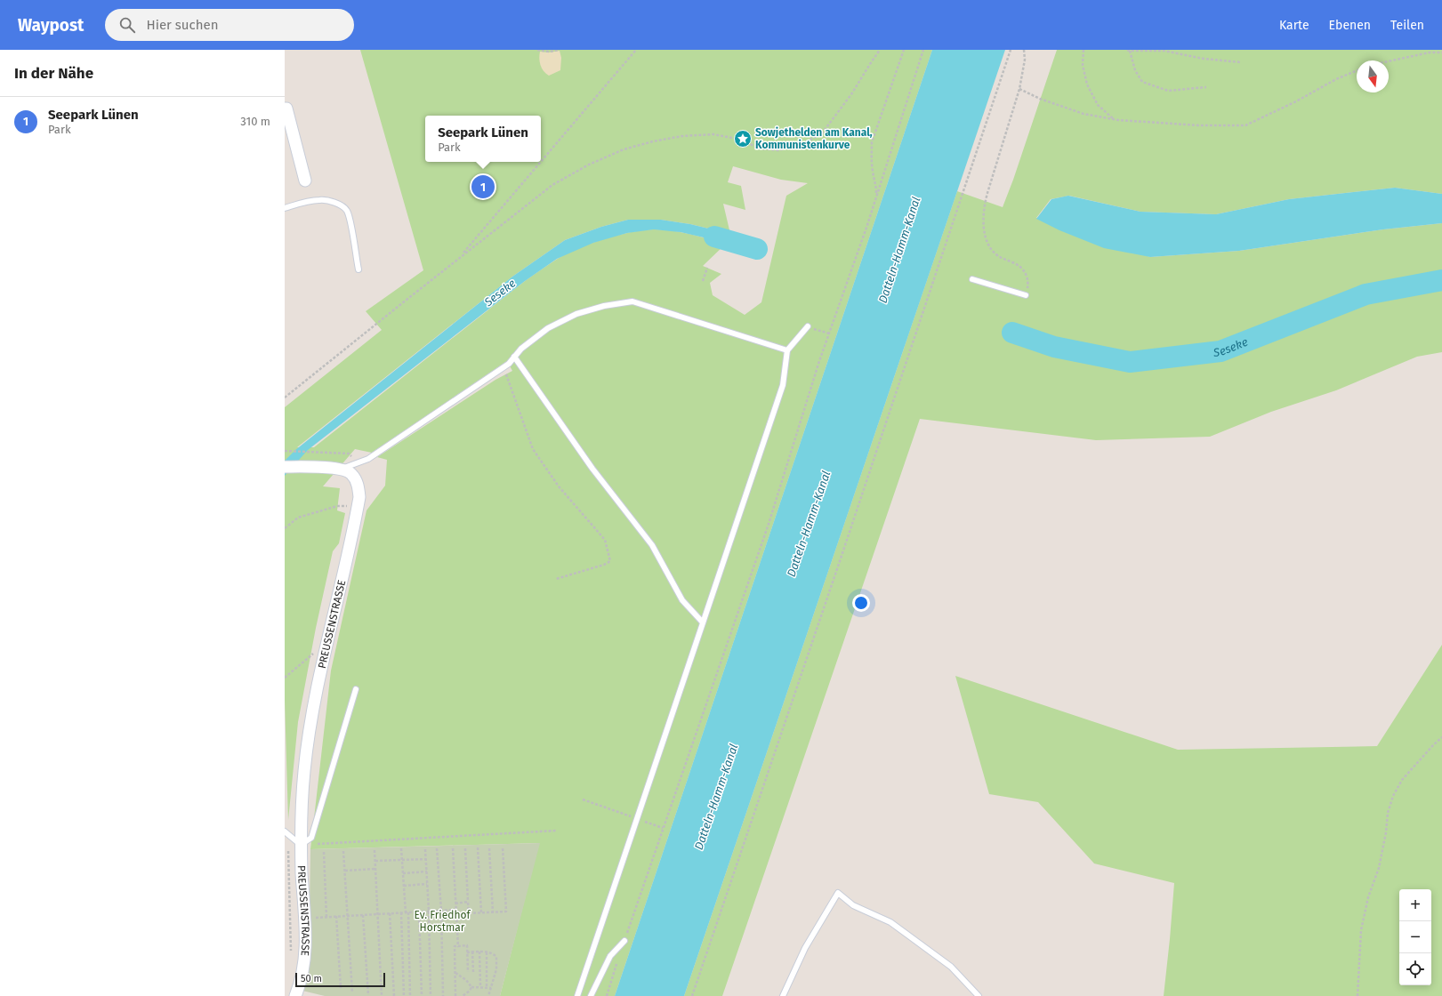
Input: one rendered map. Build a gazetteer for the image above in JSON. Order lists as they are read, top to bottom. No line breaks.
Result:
{"streets":{"street":["PREUSSENSTRASSE"]},"water":["Datteln-Hamm-Kanal","Seseke"],"parks":["Ev. Friedhof Horstmar"],"places":{"place":["Sowjethelden am Kanal, Kommunistenkurve"]},"scale_bar":"50 m","north":"bottom","page":{"header":"Waypost","search":"Hier suchen","nav":["Karte","Ebenen","Teilen"],"heading":"In der Nähe","list":[{"mark":"1","name":"Seepark Lünen","note":"Park","value":"310 m"}],"popup":["Seepark Lünen","Park"],"pins":"1","map_buttons":["+","−"],"scale":"50 m"}}
